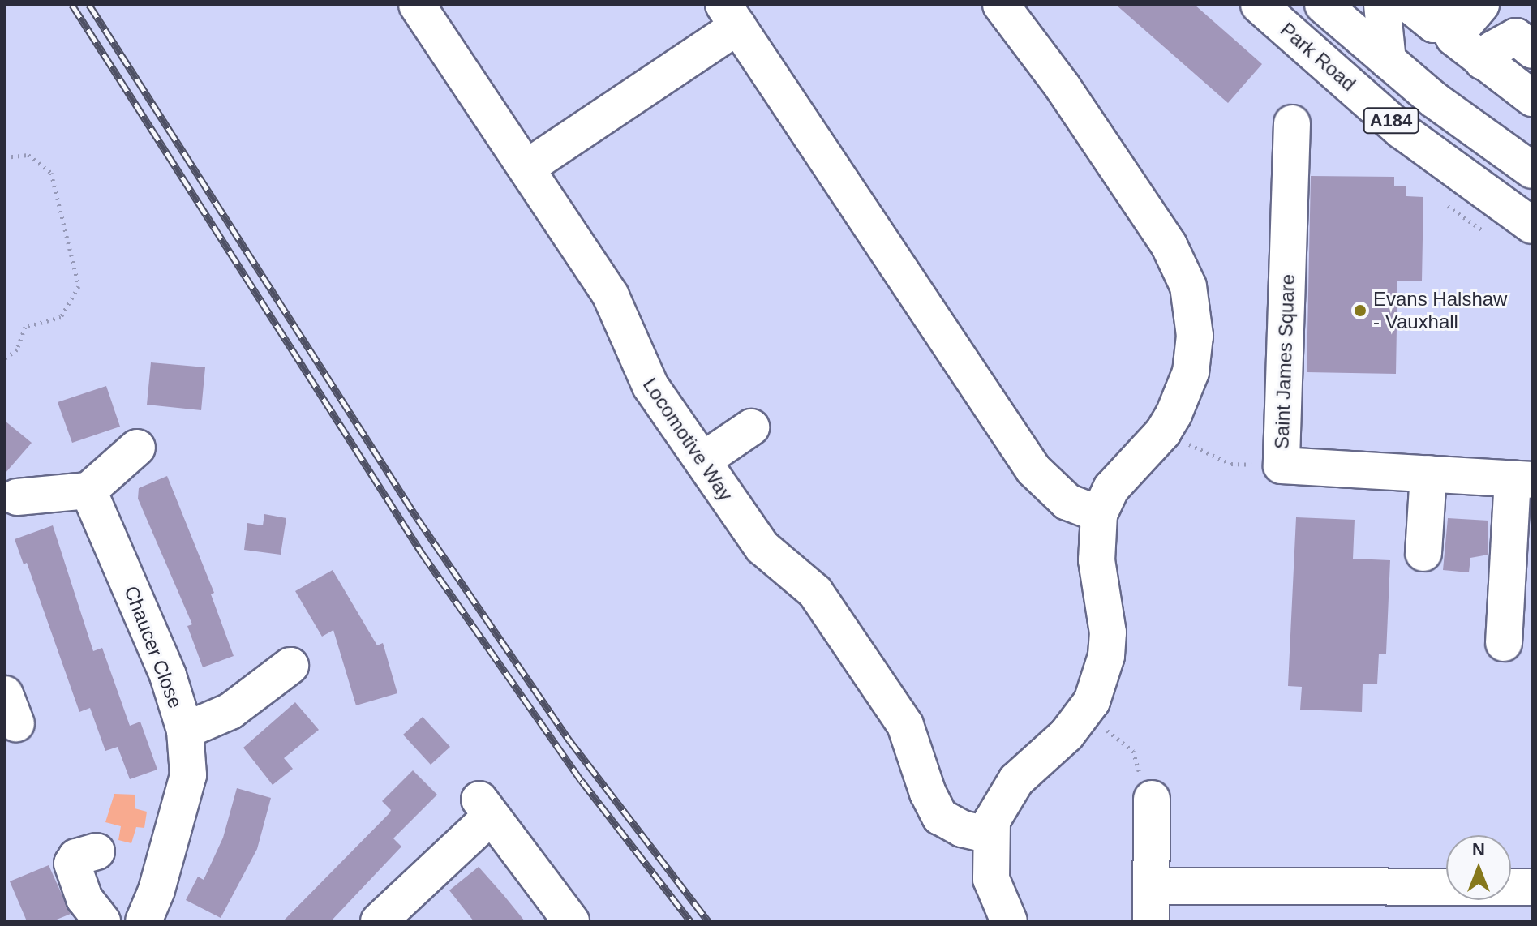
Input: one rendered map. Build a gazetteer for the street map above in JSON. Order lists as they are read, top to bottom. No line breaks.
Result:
{"streets":{"main road":["Park Road","A184","Saint James Square","Locomotive Way","Chaucer Close"]},"places":["Evans Halshaw - Vauxhall"],"north":"top"}
